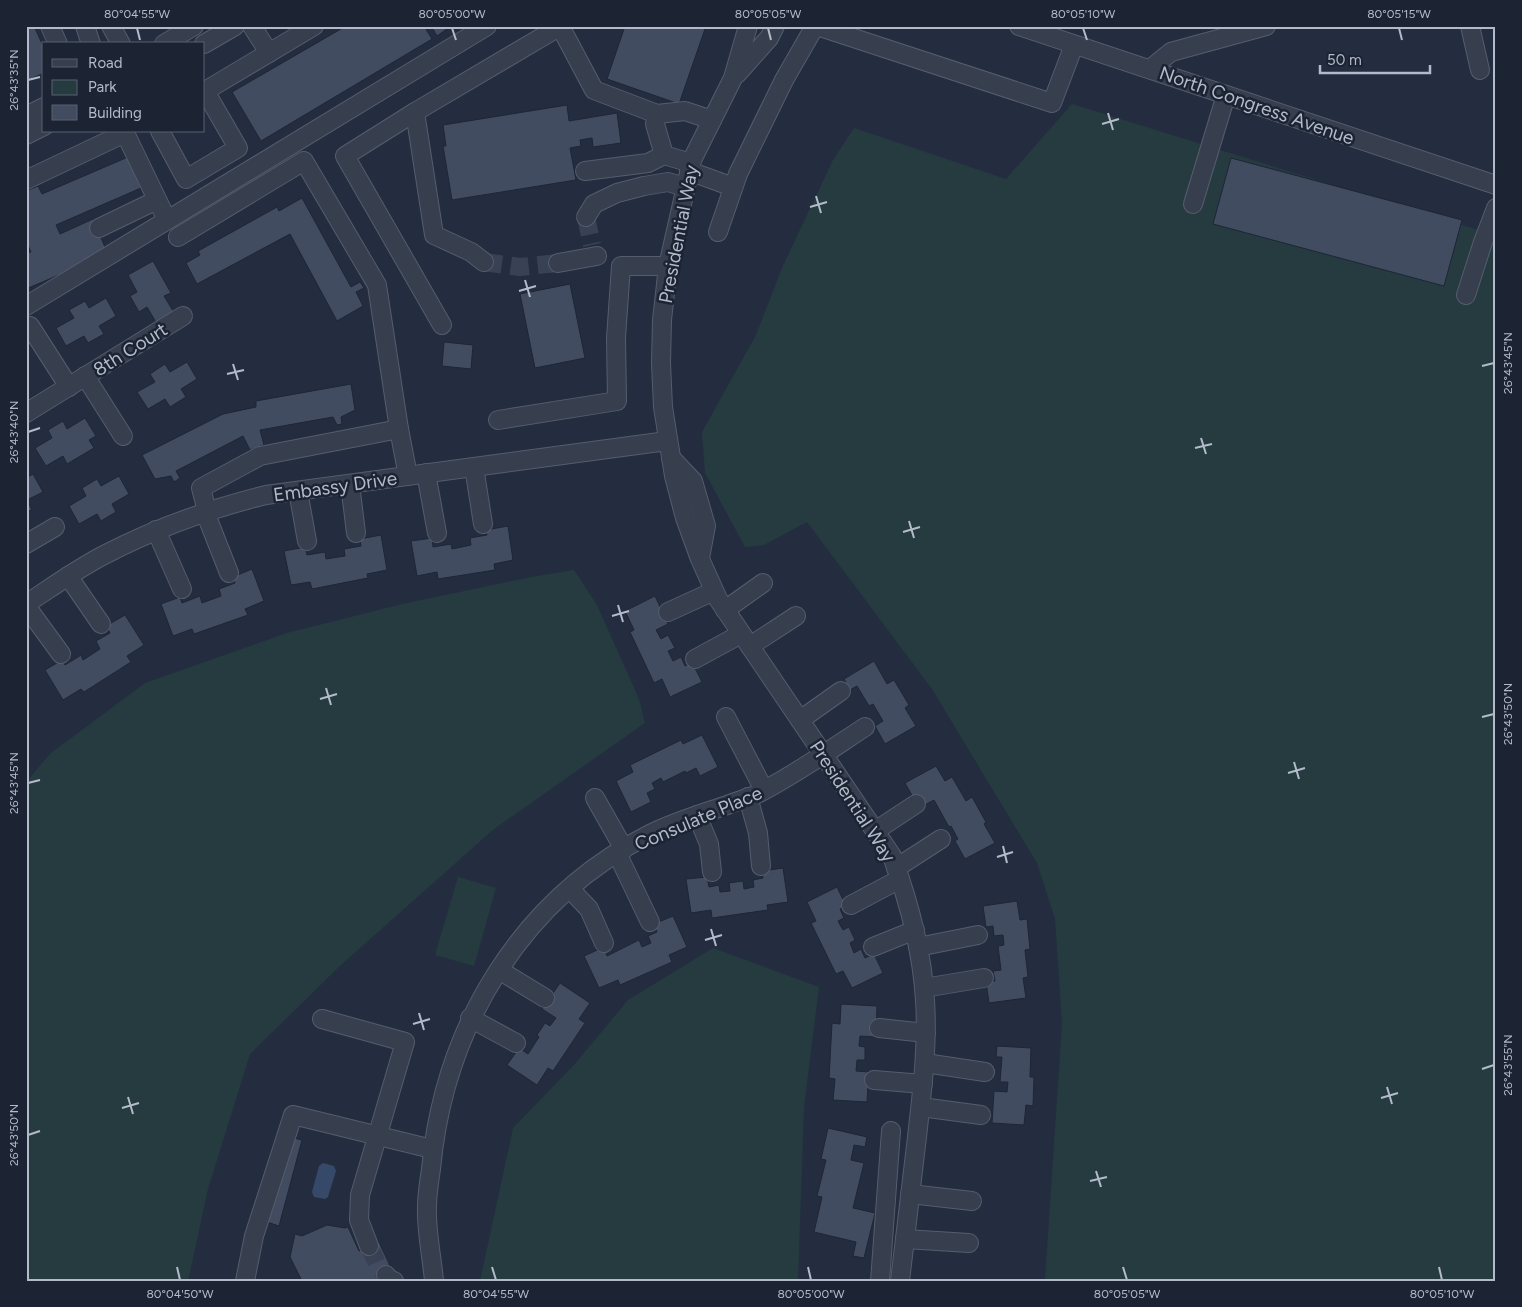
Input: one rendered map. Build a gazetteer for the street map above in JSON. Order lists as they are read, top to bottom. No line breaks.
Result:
{"streets":{"street":["North Congress Avenue","Presidential Way","8th Court","Embassy Drive","Consulate Place"]},"crossings":[["Presidential Way","Embassy Drive"],["Presidential Way","Consulate Place"]],"legend":["Road","Park","Building"],"scale_bar":"50 m","coordinates":["80°04'55\"W","80°05'00\"W","80°05'05\"W","80°05'10\"W","80°05'15\"W","26°43'35\"N","26°43'45\"N","26°43'40\"N","26°43'50\"N","26°43'55\"N","80°04'50\"W"]}
